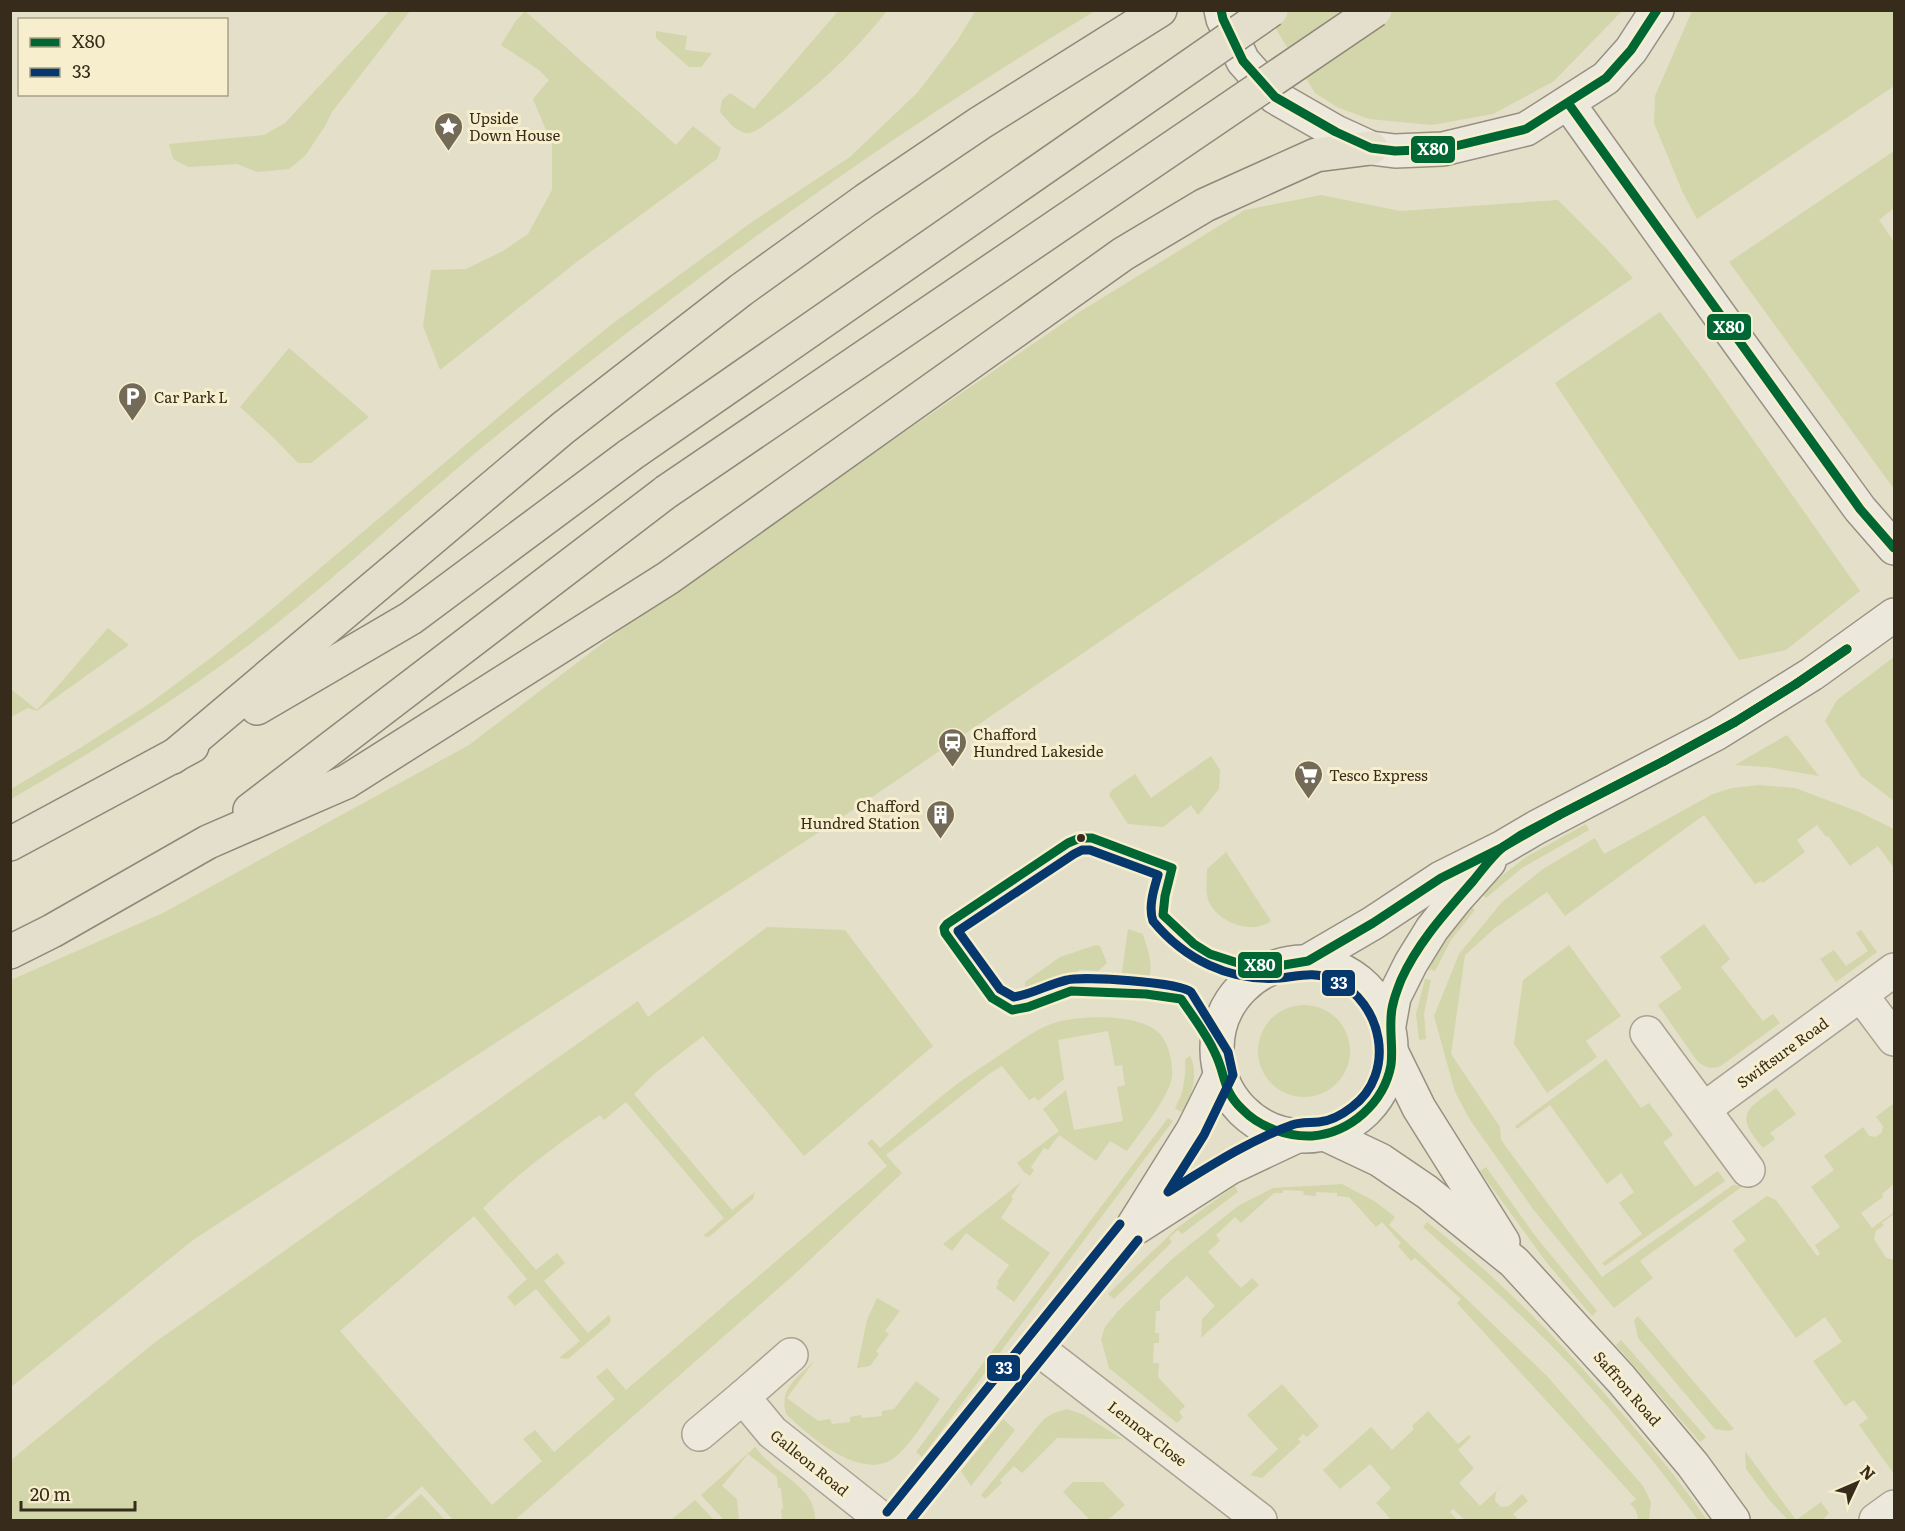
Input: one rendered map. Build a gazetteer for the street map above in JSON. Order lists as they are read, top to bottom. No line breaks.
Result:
{"streets":{"street":["Swiftsure Road","Saffron Road","Lennox Close","Galleon Road"]},"places":{"place":["Upside Down House"],"parking":["Car Park L"],"station":["Chafford Hundred Lakeside"],"supermarket":["Tesco Express"],"building":["Chafford Hundred Station"]},"lines":["transit line X80","transit line 33"],"legend":["X80","33"],"scale_bar":"20 m","north":"top right"}
